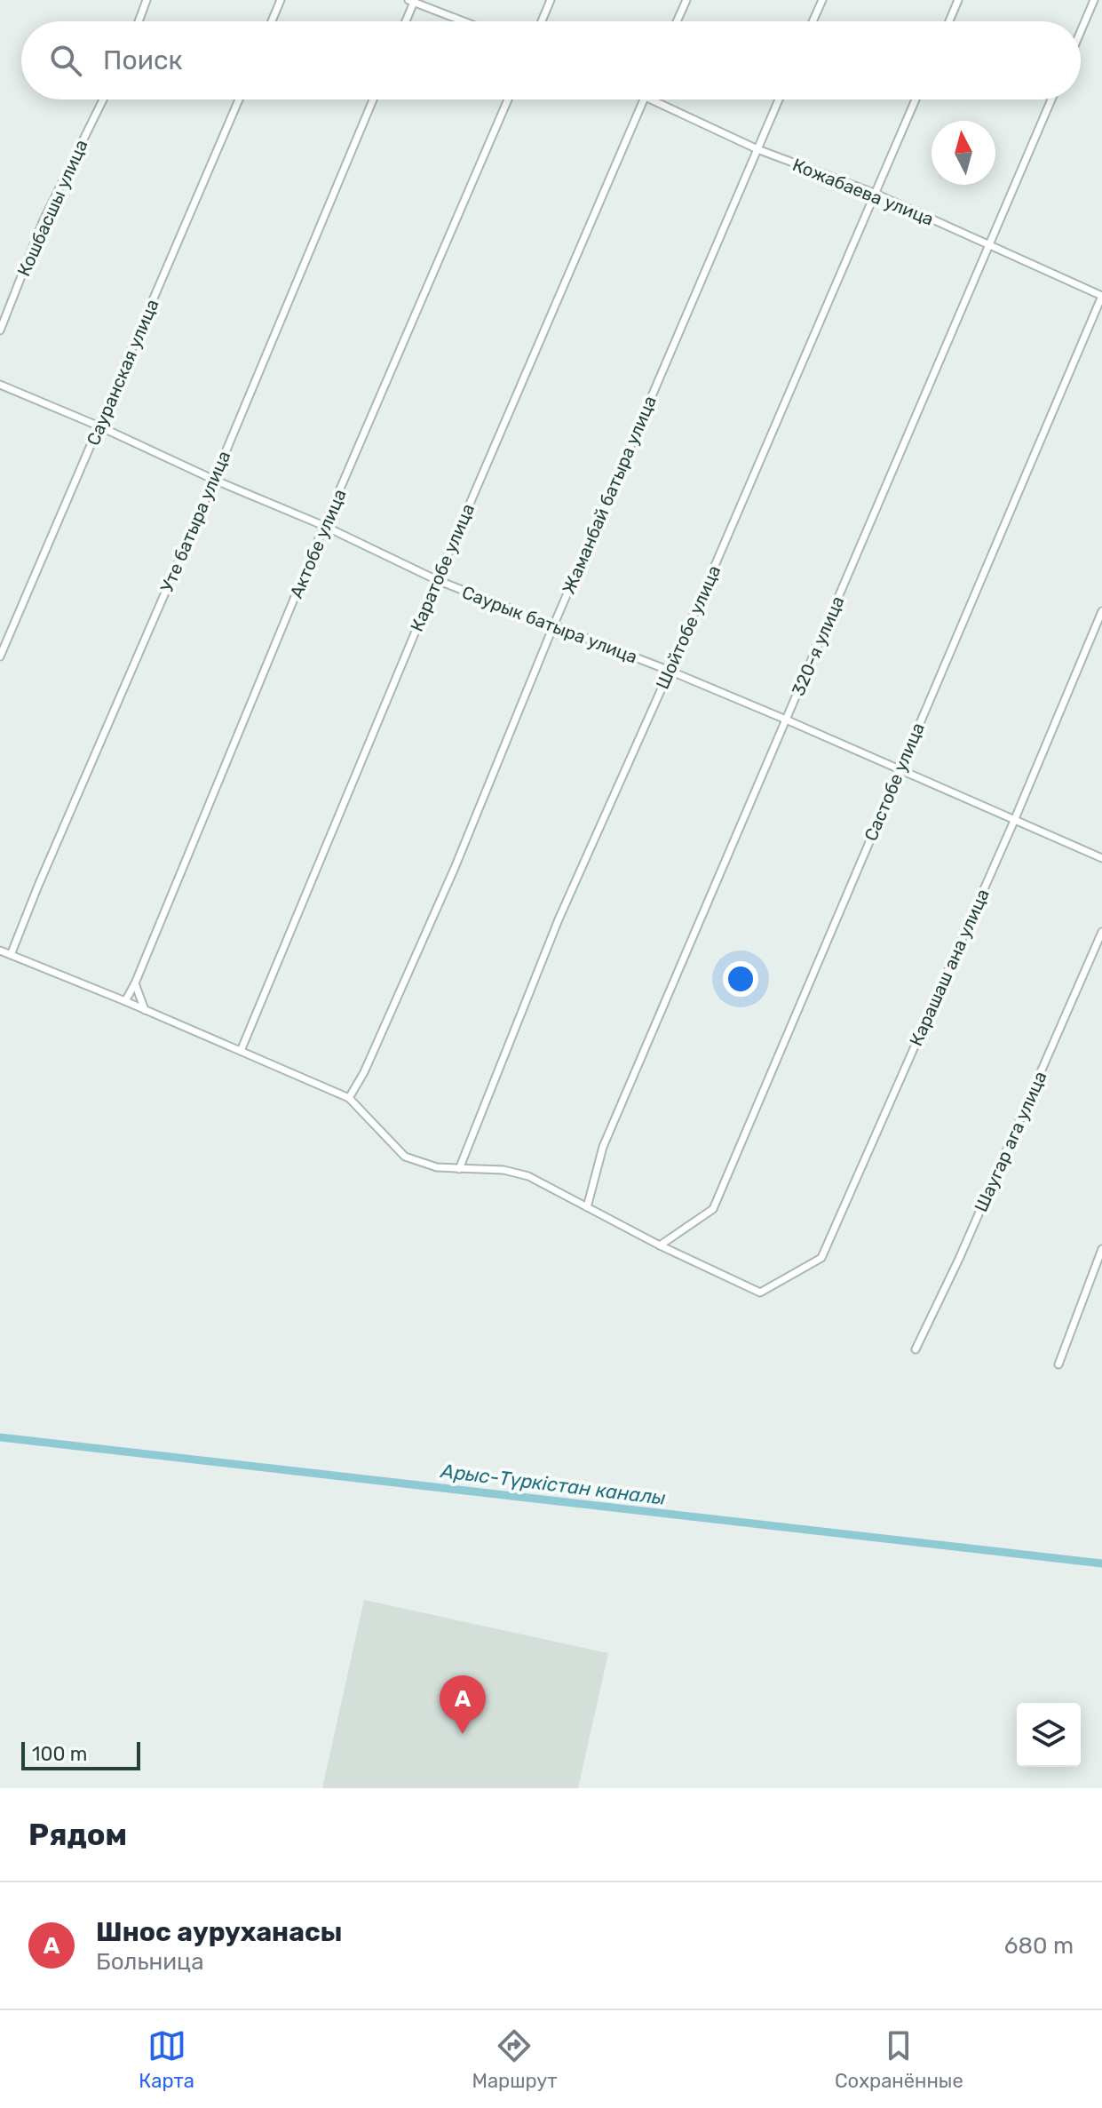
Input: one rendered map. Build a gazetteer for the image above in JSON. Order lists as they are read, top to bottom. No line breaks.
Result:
{"streets":{"street":["Кожабаева улица","Кошбасшы улица","Сауранская улица","Жаманбай батыра улица","Уте батыра улица","Актобе улица","Каратобе улица","Саурык батыра улица","Шойтобе улица","320-я улица","Састобе улица","Карашаш ана улица","Шаугар ага улица"]},"crossings":[["Кожабаева улица","Жаманбай батыра улица"],["Кожабаева улица","Шойтобе улица"],["Кожабаева улица","320-я улица"],["Кожабаева улица","Састобе улица"],["Сауранская улица","Саурык батыра улица"],["Жаманбай батыра улица","Саурык батыра улица"],["Уте батыра улица","Саурык батыра улица"],["Актобе улица","Саурык батыра улица"],["Каратобе улица","Саурык батыра улица"],["Саурык батыра улица","Шойтобе улица"],["Саурык батыра улица","320-я улица"],["Саурык батыра улица","Састобе улица"],["Саурык батыра улица","Карашаш ана улица"],["Састобе улица","Карашаш ана улица"]],"water":["Арыс-Түркістан каналы"],"scale_bar":"100 m","north":"top","page":{"search":"Поиск","pins":"A","scale":"100 m","heading":"Рядом","list":[{"mark":"A","name":"Шнос ауруханасы","note":"Больница","value":"680 m"}],"nav":["Карта","Маршрут","Сохранённые"]}}
